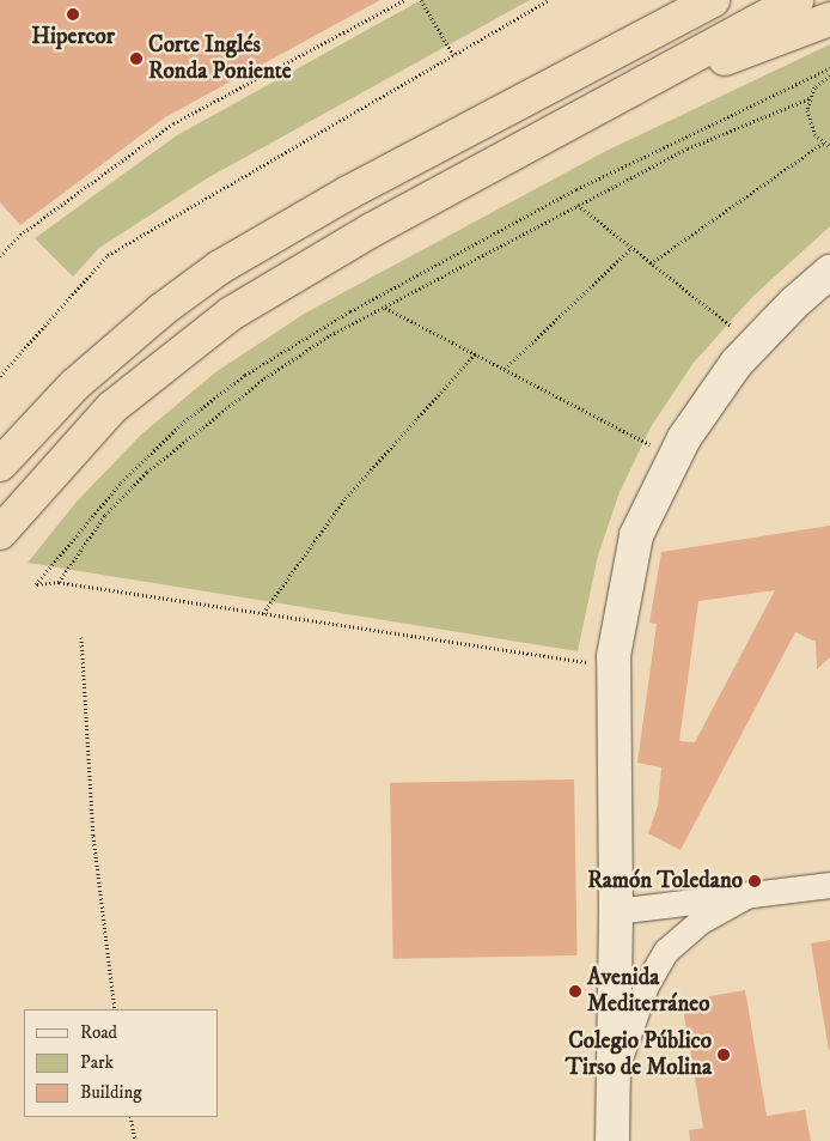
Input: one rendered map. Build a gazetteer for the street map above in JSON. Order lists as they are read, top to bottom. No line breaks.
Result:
{"places":["Hipercor","Corte Inglés Ronda Poniente","Ramón Toledano","Avenida Mediterráneo","Colegio Público Tirso de Molina"],"legend":["Road","Park","Building"]}
